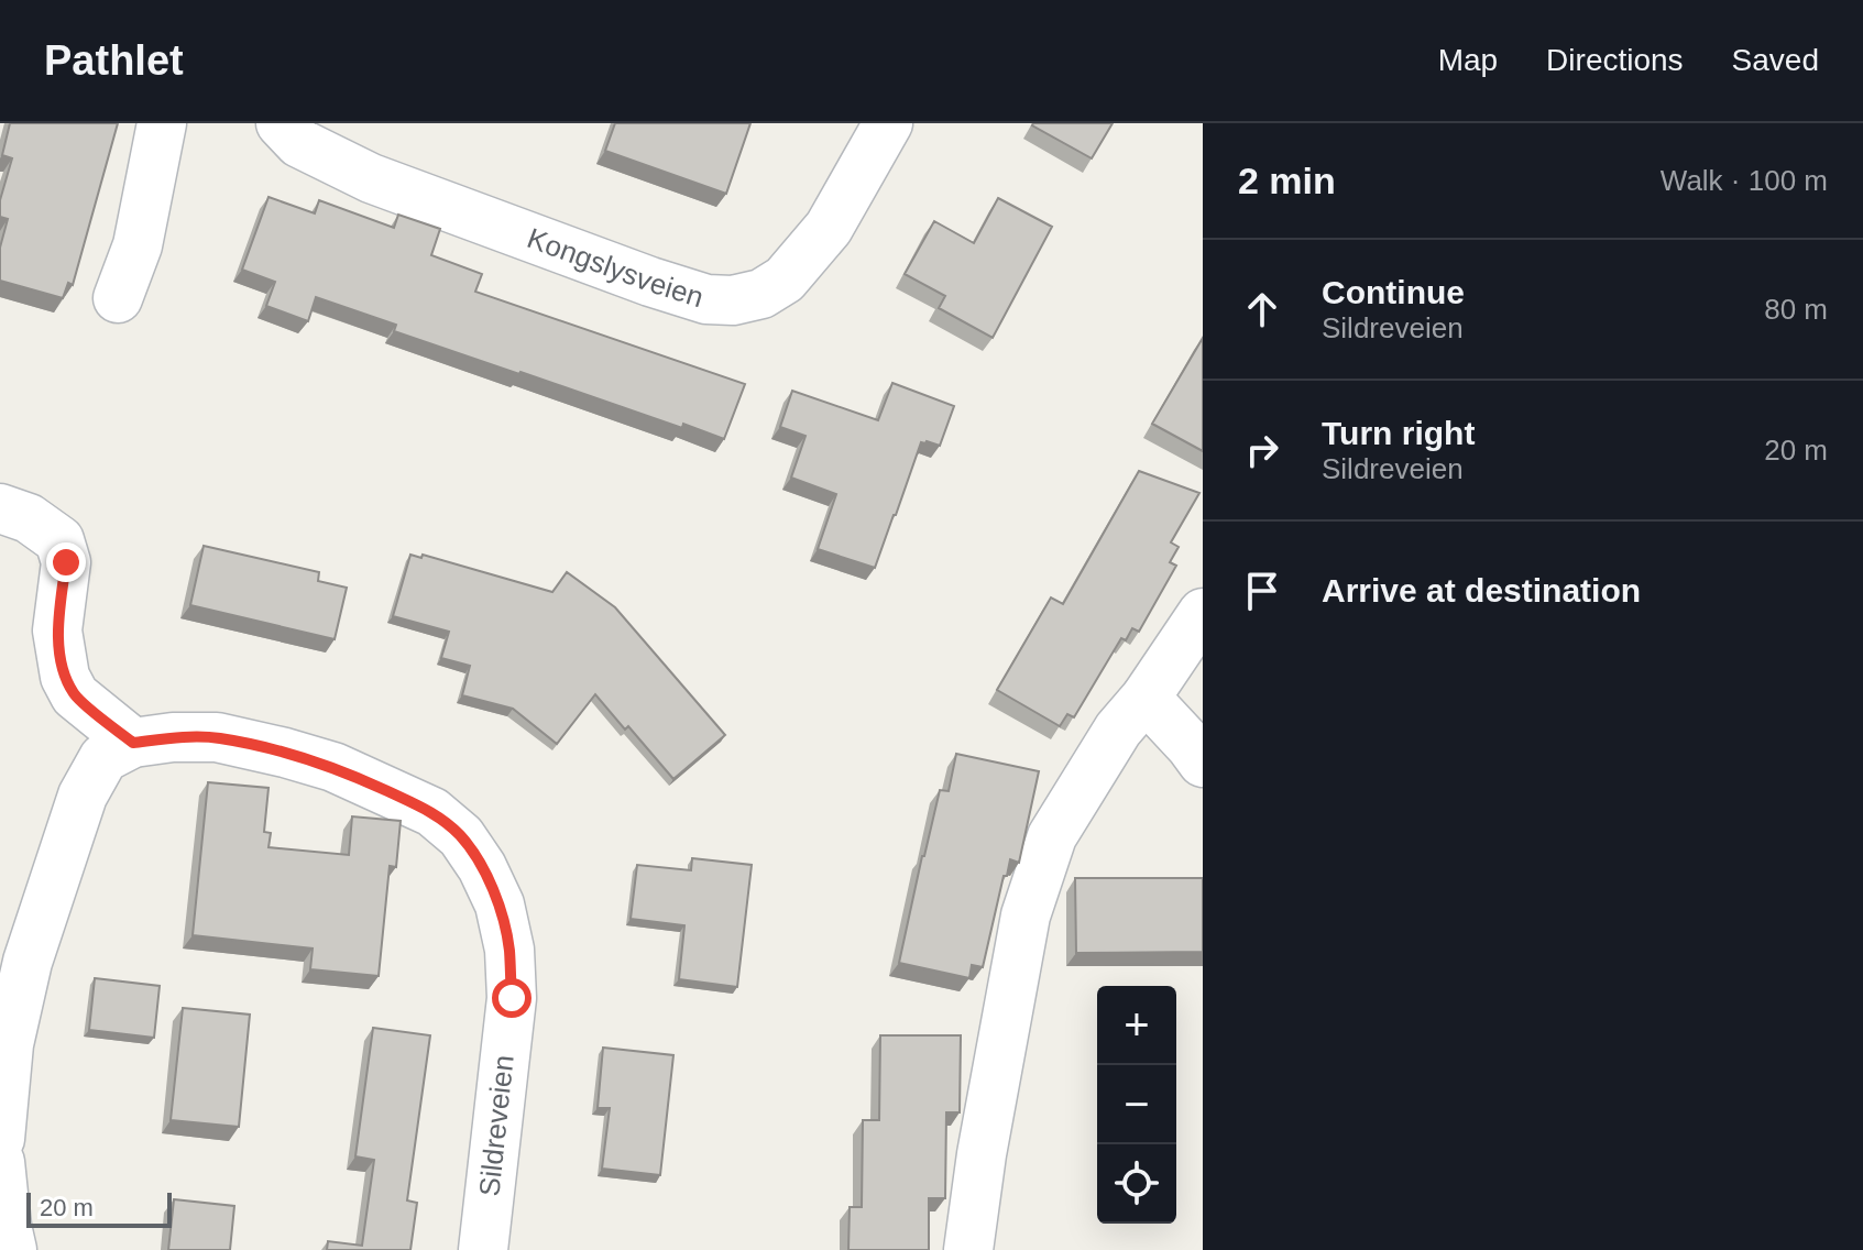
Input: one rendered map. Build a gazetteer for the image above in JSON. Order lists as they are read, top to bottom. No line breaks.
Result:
{"streets":{"street":["Kongslysveien","Sildreveien"]},"scale_bar":"20 m","page":{"header":"Pathlet","nav":["Map","Directions","Saved"],"heading":["2 min","Walk · 100 m"],"list":[["Continue","Sildreveien","80 m"],["Turn right","Sildreveien","20 m"],"Arrive at destination"],"map_buttons":["+","−"],"scale":"20 m"}}
